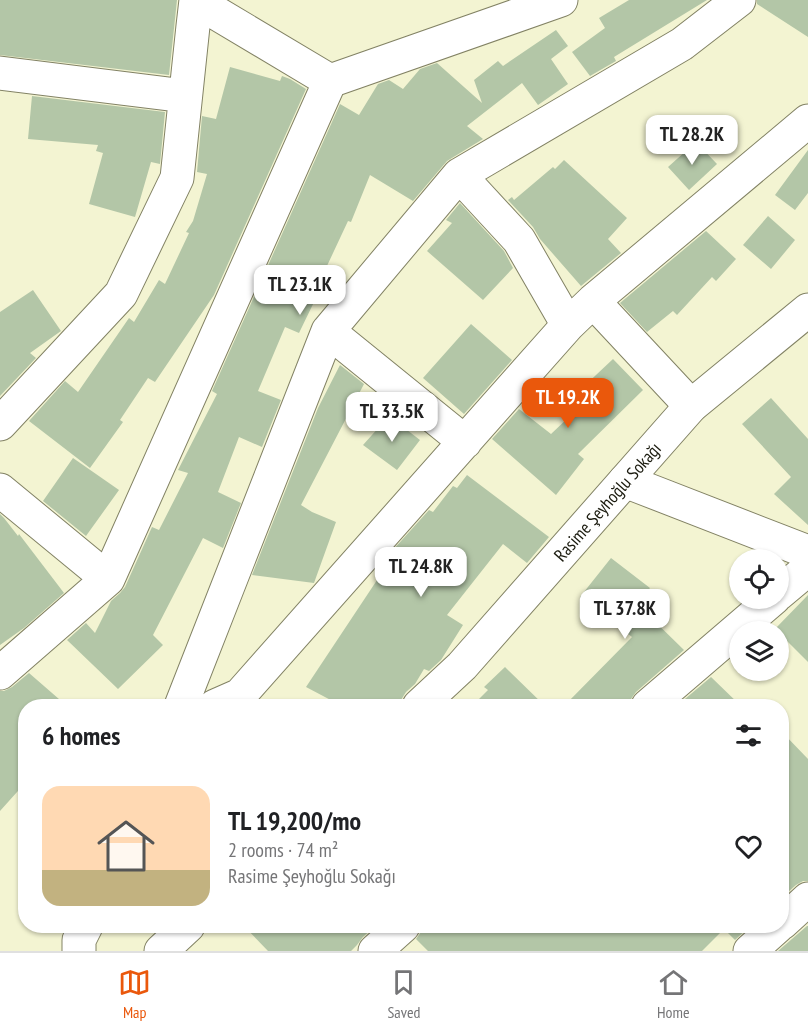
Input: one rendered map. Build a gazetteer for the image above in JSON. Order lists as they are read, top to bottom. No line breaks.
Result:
{"streets":{"street":["Rasime Şeyhoğlu Sokağı"]},"page":{"price":["TL 28.2K","TL 23.1K","TL 19.2K","TL 33.5K","TL 24.8K","TL 37.8K"],"heading":"6 homes","list":[{"name":"TL 19,200/mo","note":"2 rooms · 74 m² · Rasime Şeyhoğlu Sokağı"}],"tabs":["Map","Saved","Home"]}}
